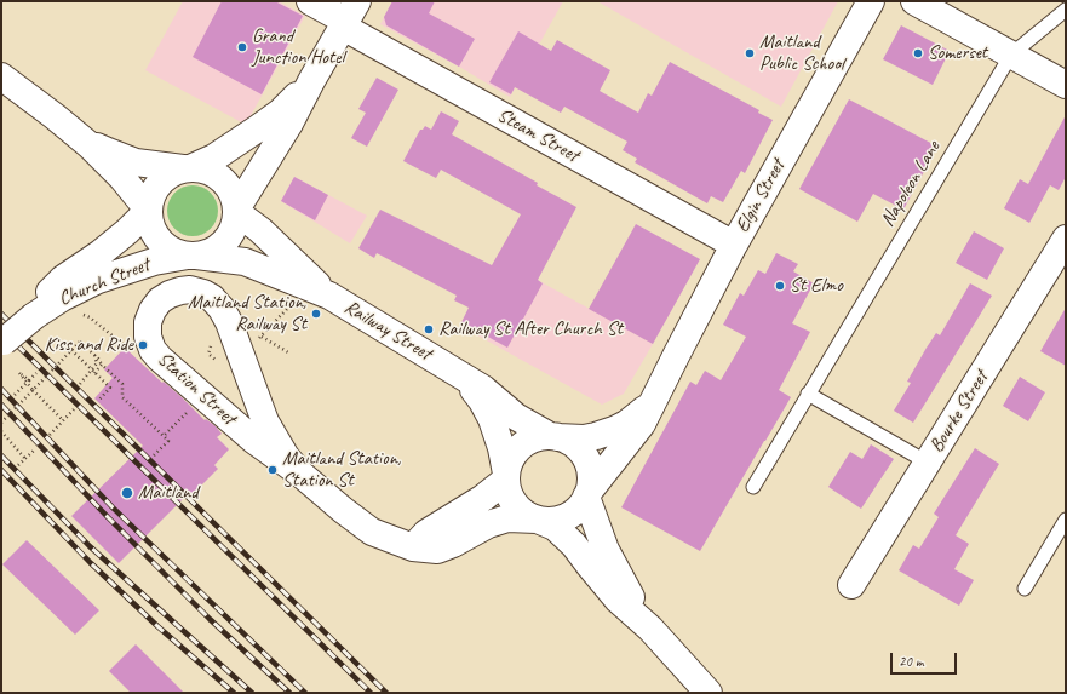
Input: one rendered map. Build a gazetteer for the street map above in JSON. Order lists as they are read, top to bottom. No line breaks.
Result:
{"streets":{"street":["Steam Street","Elgin Street","Church Street","Railway Street","Station Street","Bourke Street"],"lane":["Napoleon Lane"]},"crossings":[["Steam Street","Elgin Street"],["Elgin Street","Railway Street"],["Elgin Street","Station Street"],["Church Street","Railway Street"],["Railway Street","Station Street"]],"places":["Grand Junction Hotel","Maitland Public School","Somerset","St Elmo","Maitland Station, Railway St","Railway St After Church St","Kiss and Ride","Maitland Station, Station St","Maitland"],"scale_bar":"20 m"}
